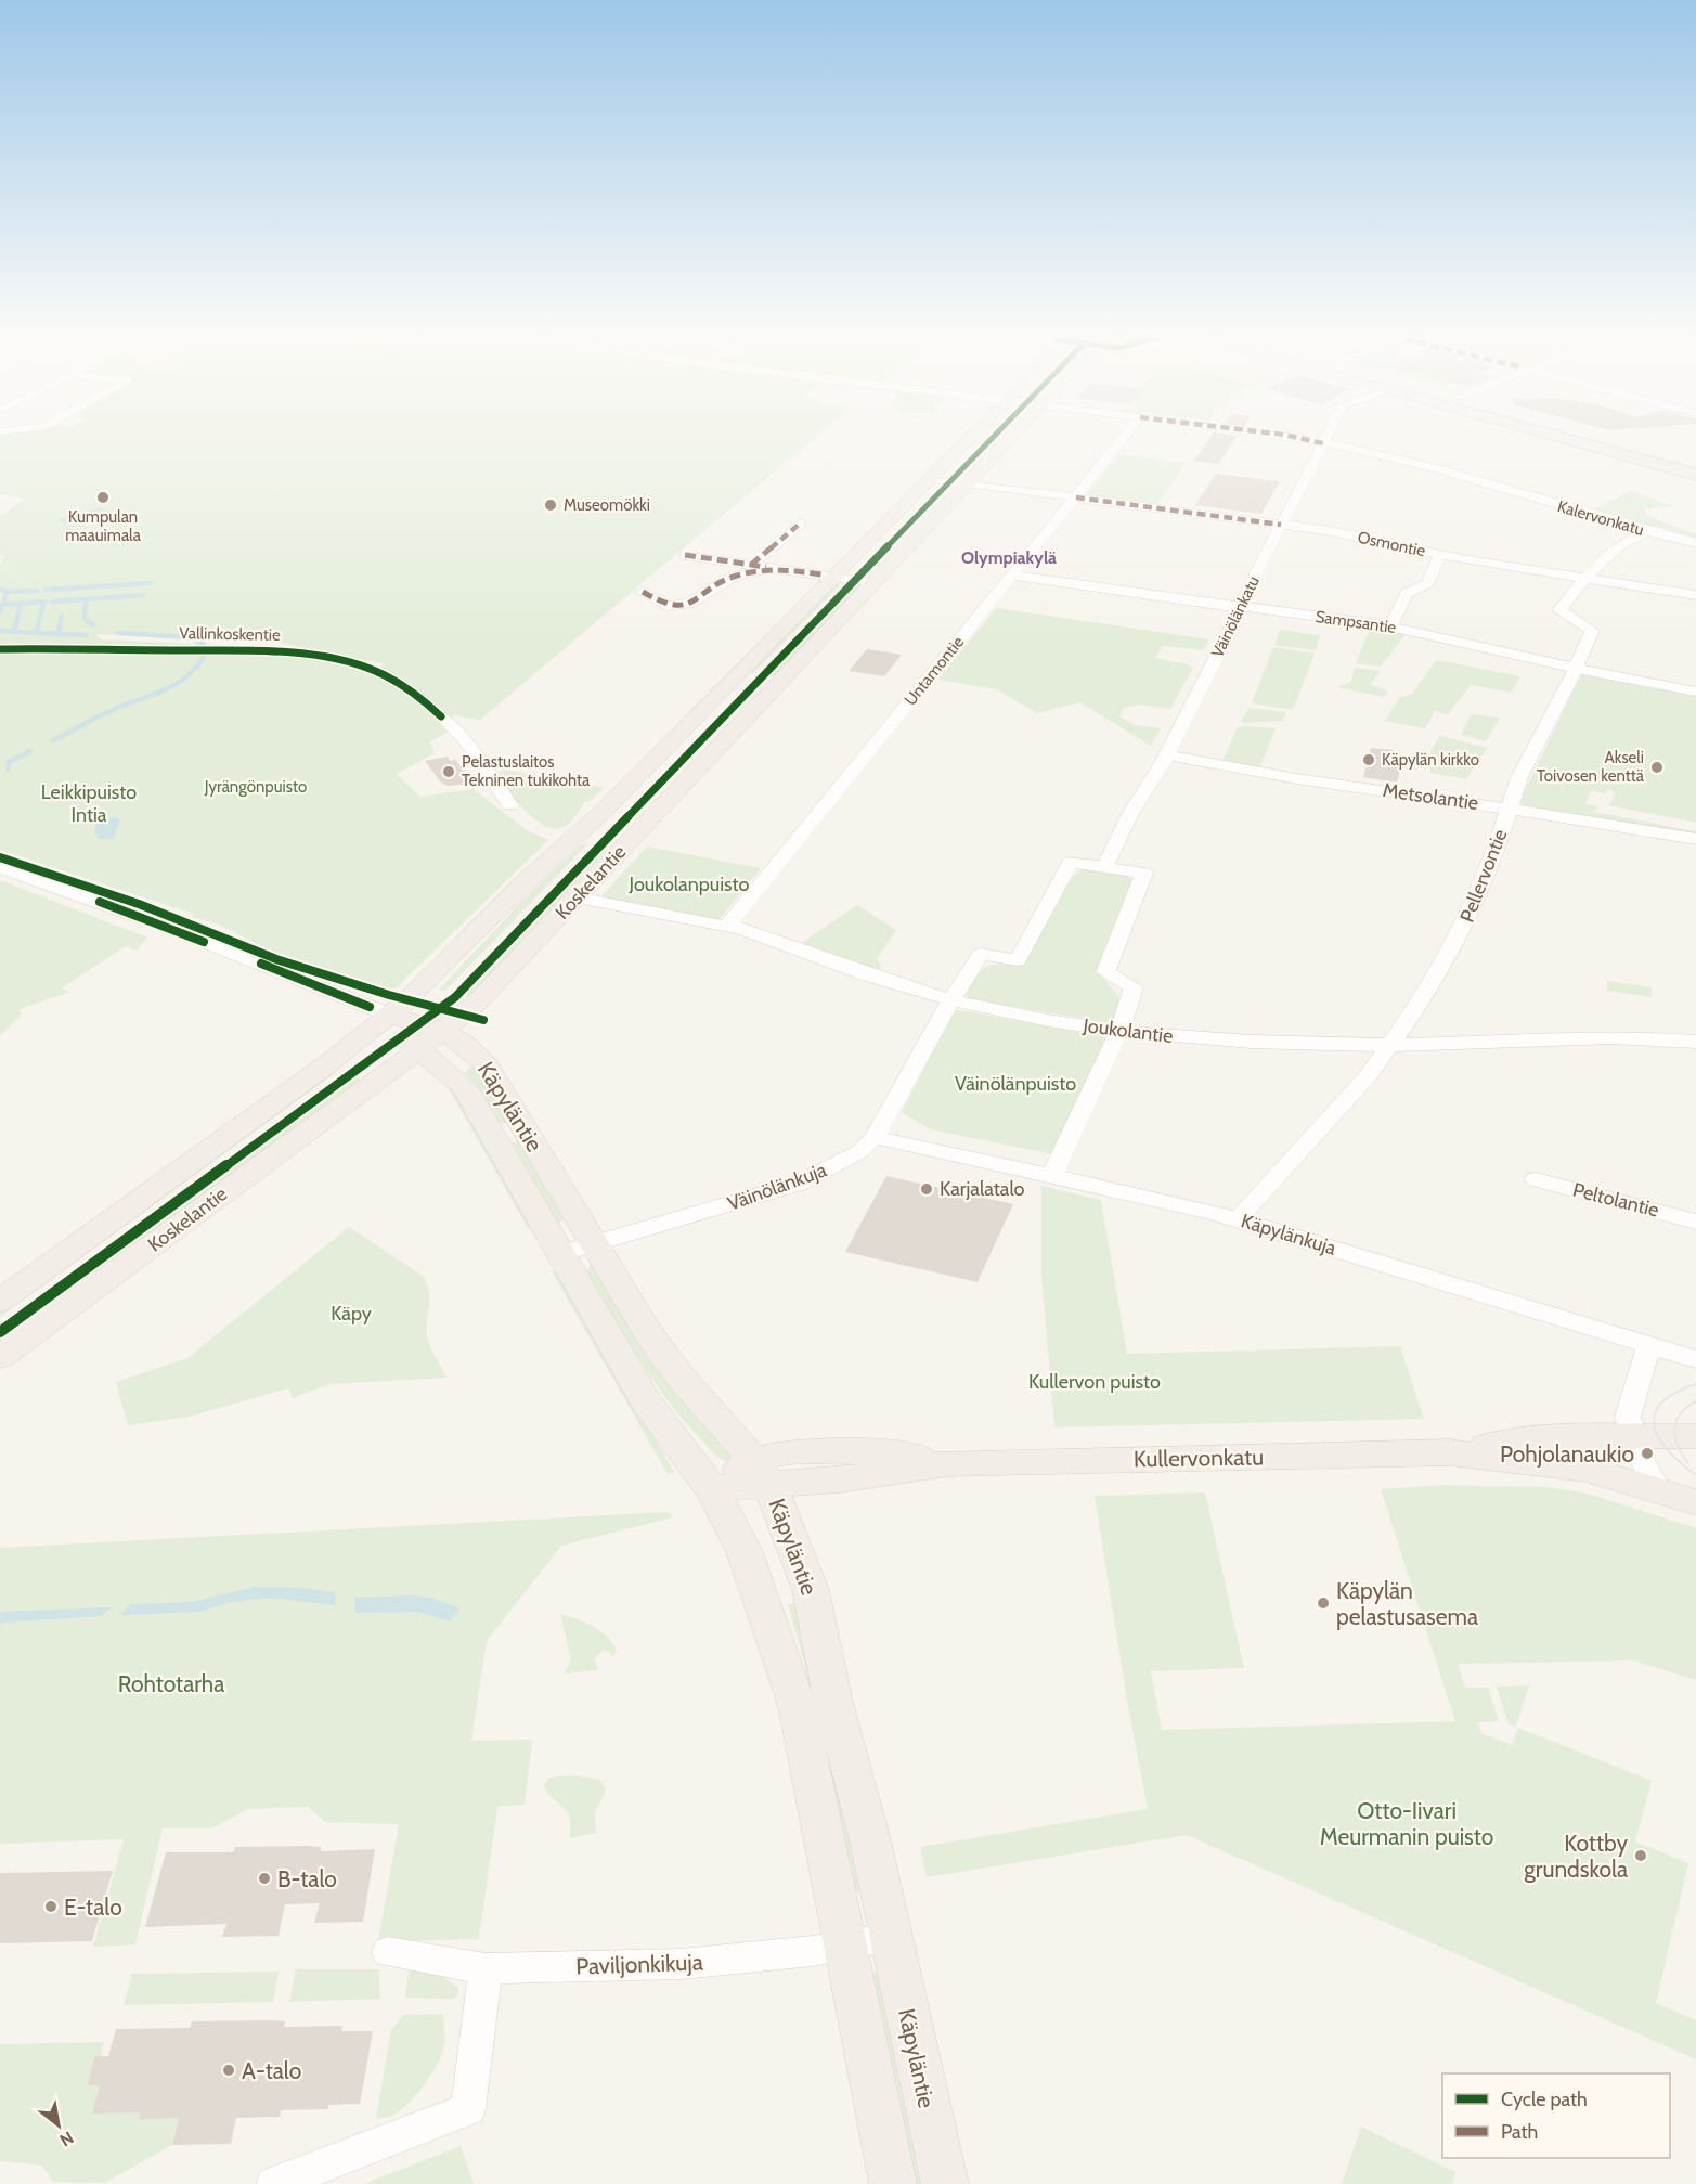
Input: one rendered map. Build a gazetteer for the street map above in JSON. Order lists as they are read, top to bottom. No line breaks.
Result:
{"streets":{"main road":["Koskelantie","Käpyläntie","Kullervonkatu"],"street":["Kalervonkatu","Osmontie","Väinölänkatu","Sampsantie","Untamontie","Metsolantie","Pellervontie","Joukolantie","Väinölänkuja","Peltolantie","Käpylänkuja","Paviljonkikuja"],"cycle path":["Vallinkoskentie"]},"crossings":[["Kalervonkatu","Väinölänkatu"],["Kalervonkatu","Pellervontie"],["Osmontie","Väinölänkatu"],["Osmontie","Untamontie"],["Osmontie","Pellervontie"],["Osmontie","Koskelantie"],["Väinölänkatu","Sampsantie"],["Väinölänkatu","Metsolantie"],["Sampsantie","Untamontie"],["Sampsantie","Pellervontie"],["Untamontie","Joukolantie"],["Metsolantie","Pellervontie"],["Pellervontie","Joukolantie"],["Pellervontie","Käpylänkuja"],["Koskelantie","Joukolantie"],["Koskelantie","Käpyläntie"],["Joukolantie","Väinölänkuja"],["Käpyläntie","Väinölänkuja"],["Käpyläntie","Kullervonkatu"],["Käpyläntie","Paviljonkikuja"],["Väinölänkuja","Käpylänkuja"]],"districts":["Olympiakylä"],"parks":["Jyrängönpuisto","Leikkipuisto Intia","Joukolanpuisto","Väinölänpuisto","Käpy","Kullervon puisto","Rohtotarha","Otto-Iivari Meurmanin puisto"],"places":["Kumpulan maauimala","Museomökki","Käpylän kirkko","Akseli Toivosen kenttä","Pelastuslaitos Tekninen tukikohta","Karjalatalo","Pohjolanaukio","Käpylän pelastusasema","Kottby grundskola","B-talo","E-talo","A-talo"],"legend":["Cycle path","Path"],"north":"bottom right"}
